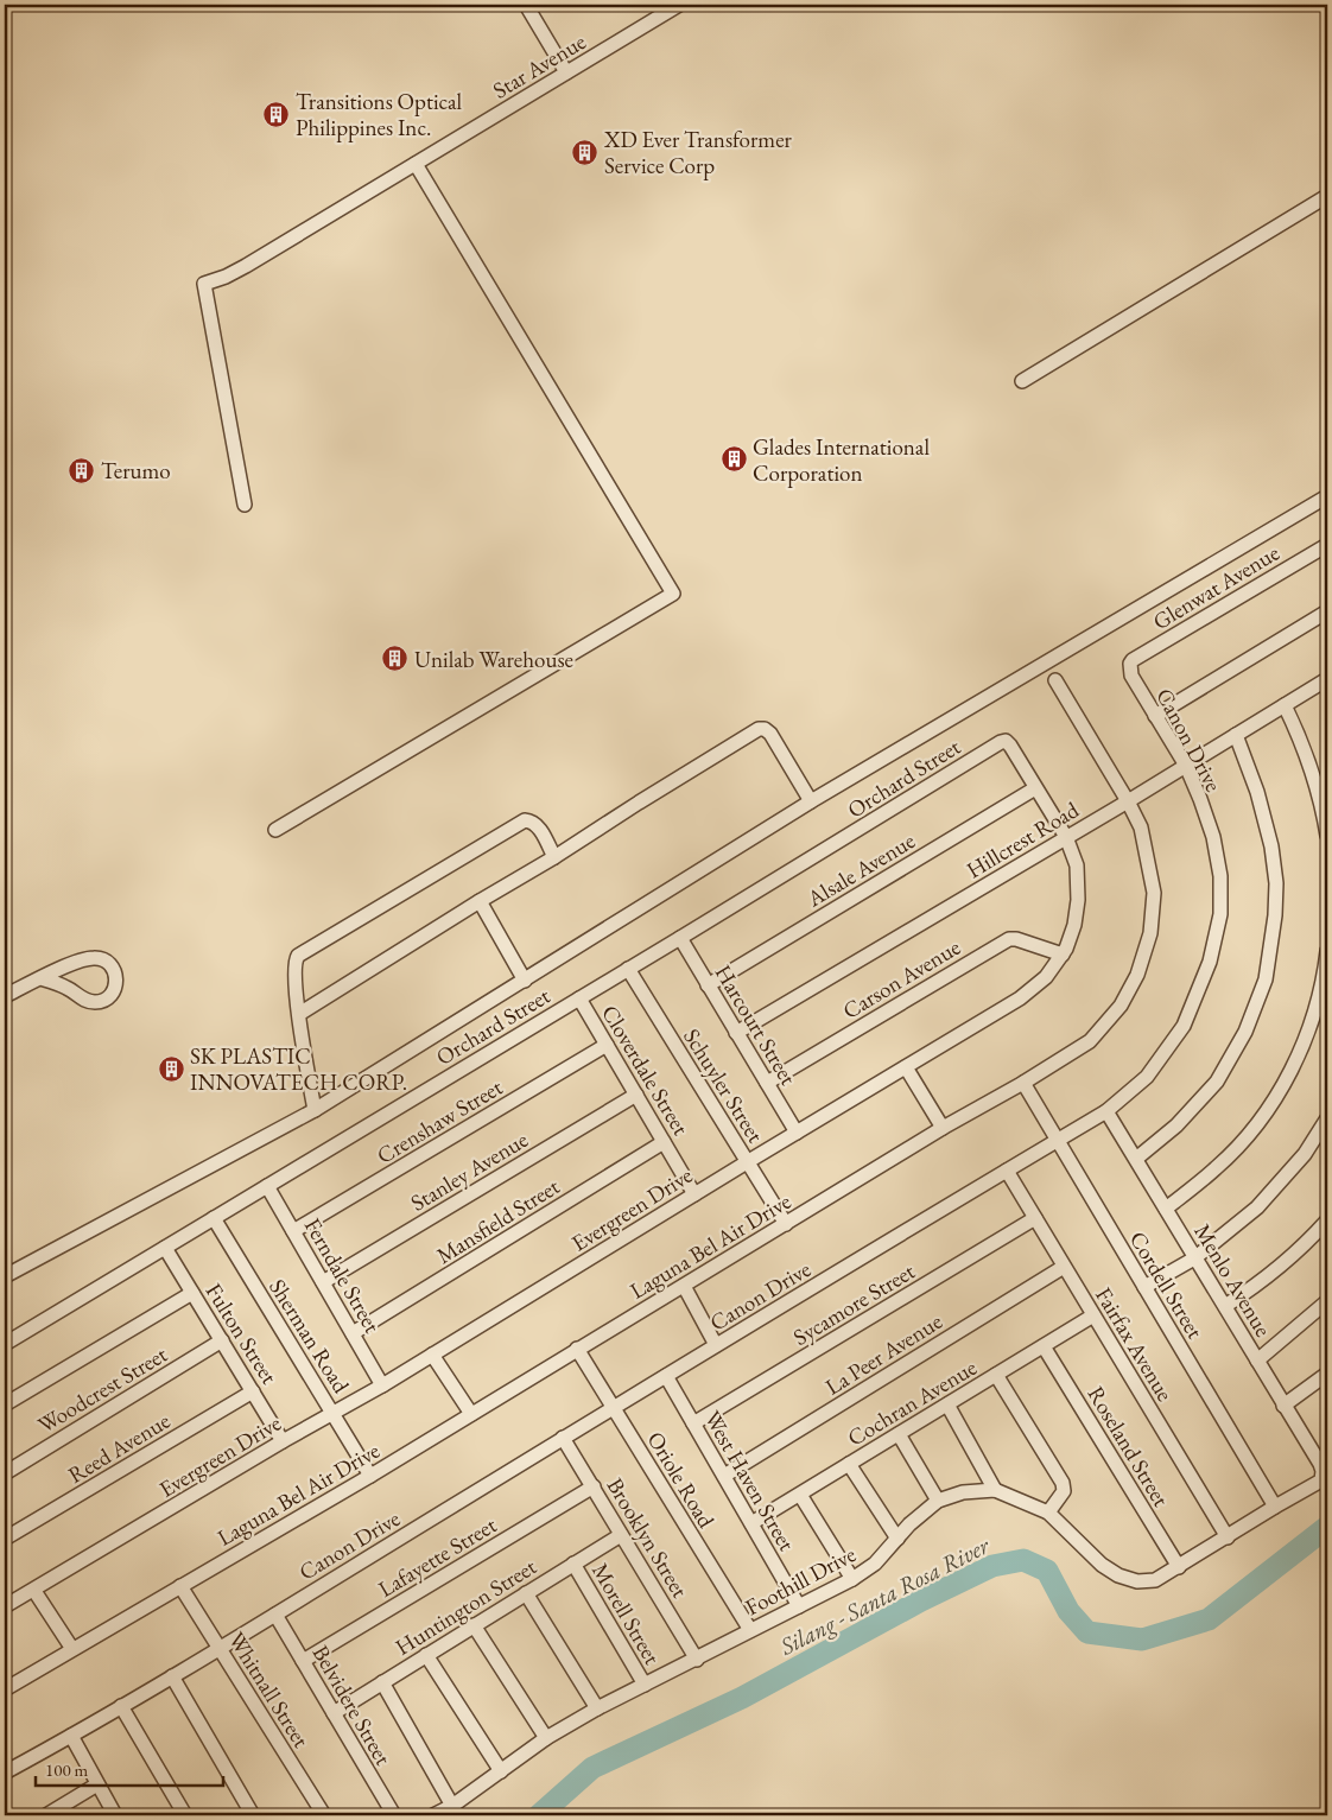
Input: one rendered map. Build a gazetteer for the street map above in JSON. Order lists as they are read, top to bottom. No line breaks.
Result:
{"streets":{"street":["Star Avenue","Glenwat Avenue","Canon Drive","Orchard Street","Hillcrest Road","Alsale Avenue","Carson Avenue","Harcourt Street","Cloverdale Street","Schuyler Street","Crenshaw Street","Stanley Avenue","Evergreen Drive","Mansfield Street","Laguna Bel Air Drive","Ferndale Street","Menlo Avenue","Cordell Street","Sycamore Street","Fulton Street","Sherman Road","Fairfax Avenue","La Peer Avenue","Woodcrest Street","Cochran Avenue","Roseland Street","Reed Avenue","Oriole Road","West Haven Street","Brooklyn Street","Lafayette Street","Foothill Drive","Huntington Street","Morell Street","Whitnall Street","Belvidere Street"]},"crossings":[["Glenwat Avenue","Canon Drive"],["Canon Drive","Hillcrest Road"],["Canon Drive","Menlo Avenue"],["Canon Drive","Cordell Street"],["Canon Drive","Fairfax Avenue"],["Canon Drive","Oriole Road"],["Canon Drive","West Haven Street"],["Canon Drive","Brooklyn Street"],["Canon Drive","Whitnall Street"],["Canon Drive","Belvidere Street"],["Orchard Street","Harcourt Street"],["Orchard Street","Cloverdale Street"],["Orchard Street","Schuyler Street"],["Orchard Street","Evergreen Drive"],["Orchard Street","Ferndale Street"],["Orchard Street","Fulton Street"],["Orchard Street","Sherman Road"],["Hillcrest Road","Harcourt Street"],["Hillcrest Road","Evergreen Drive"],["Hillcrest Road","Laguna Bel Air Drive"],["Alsale Avenue","Harcourt Street"],["Alsale Avenue","Evergreen Drive"],["Carson Avenue","Harcourt Street"],["Carson Avenue","Evergreen Drive"],["Harcourt Street","Evergreen Drive"],["Cloverdale Street","Crenshaw Street"],["Cloverdale Street","Stanley Avenue"],["Cloverdale Street","Evergreen Drive"],["Cloverdale Street","Mansfield Street"],["Schuyler Street","Evergreen Drive"],["Schuyler Street","Laguna Bel Air Drive"],["Crenshaw Street","Ferndale Street"],["Stanley Avenue","Ferndale Street"],["Evergreen Drive","Ferndale Street"],["Evergreen Drive","Fulton Street"],["Evergreen Drive","Sherman Road"],["Mansfield Street","Ferndale Street"],["Laguna Bel Air Drive","Cordell Street"],["Laguna Bel Air Drive","Sherman Road"],["Laguna Bel Air Drive","Oriole Road"],["Laguna Bel Air Drive","Whitnall Street"],["Menlo Avenue","Foothill Drive"],["Cordell Street","Foothill Drive"],["Sycamore Street","Fairfax Avenue"],["Sycamore Street","West Haven Street"],["Fulton Street","Woodcrest Street"],["Fulton Street","Reed Avenue"],["Fairfax Avenue","La Peer Avenue"],["Fairfax Avenue","Cochran Avenue"],["Fairfax Avenue","Foothill Drive"],["La Peer Avenue","West Haven Street"],["Cochran Avenue","Roseland Street"],["Cochran Avenue","West Haven Street"],["Roseland Street","Foothill Drive"],["Oriole Road","Foothill Drive"],["West Haven Street","Foothill Drive"],["Brooklyn Street","Lafayette Street"],["Brooklyn Street","Foothill Drive"],["Brooklyn Street","Huntington Street"],["Lafayette Street","Belvidere Street"],["Foothill Drive","Morell Street"],["Huntington Street","Morell Street"],["Huntington Street","Belvidere Street"]],"water":["Silang - Santa Rosa River"],"places":{"building":["Transitions Optical Philippines Inc.","XD Ever Transformer Service Corp","Glades International Corporation","Terumo","Unilab Warehouse","SK PLASTIC INNOVATECH CORP."]},"scale_bar":"100 m"}
